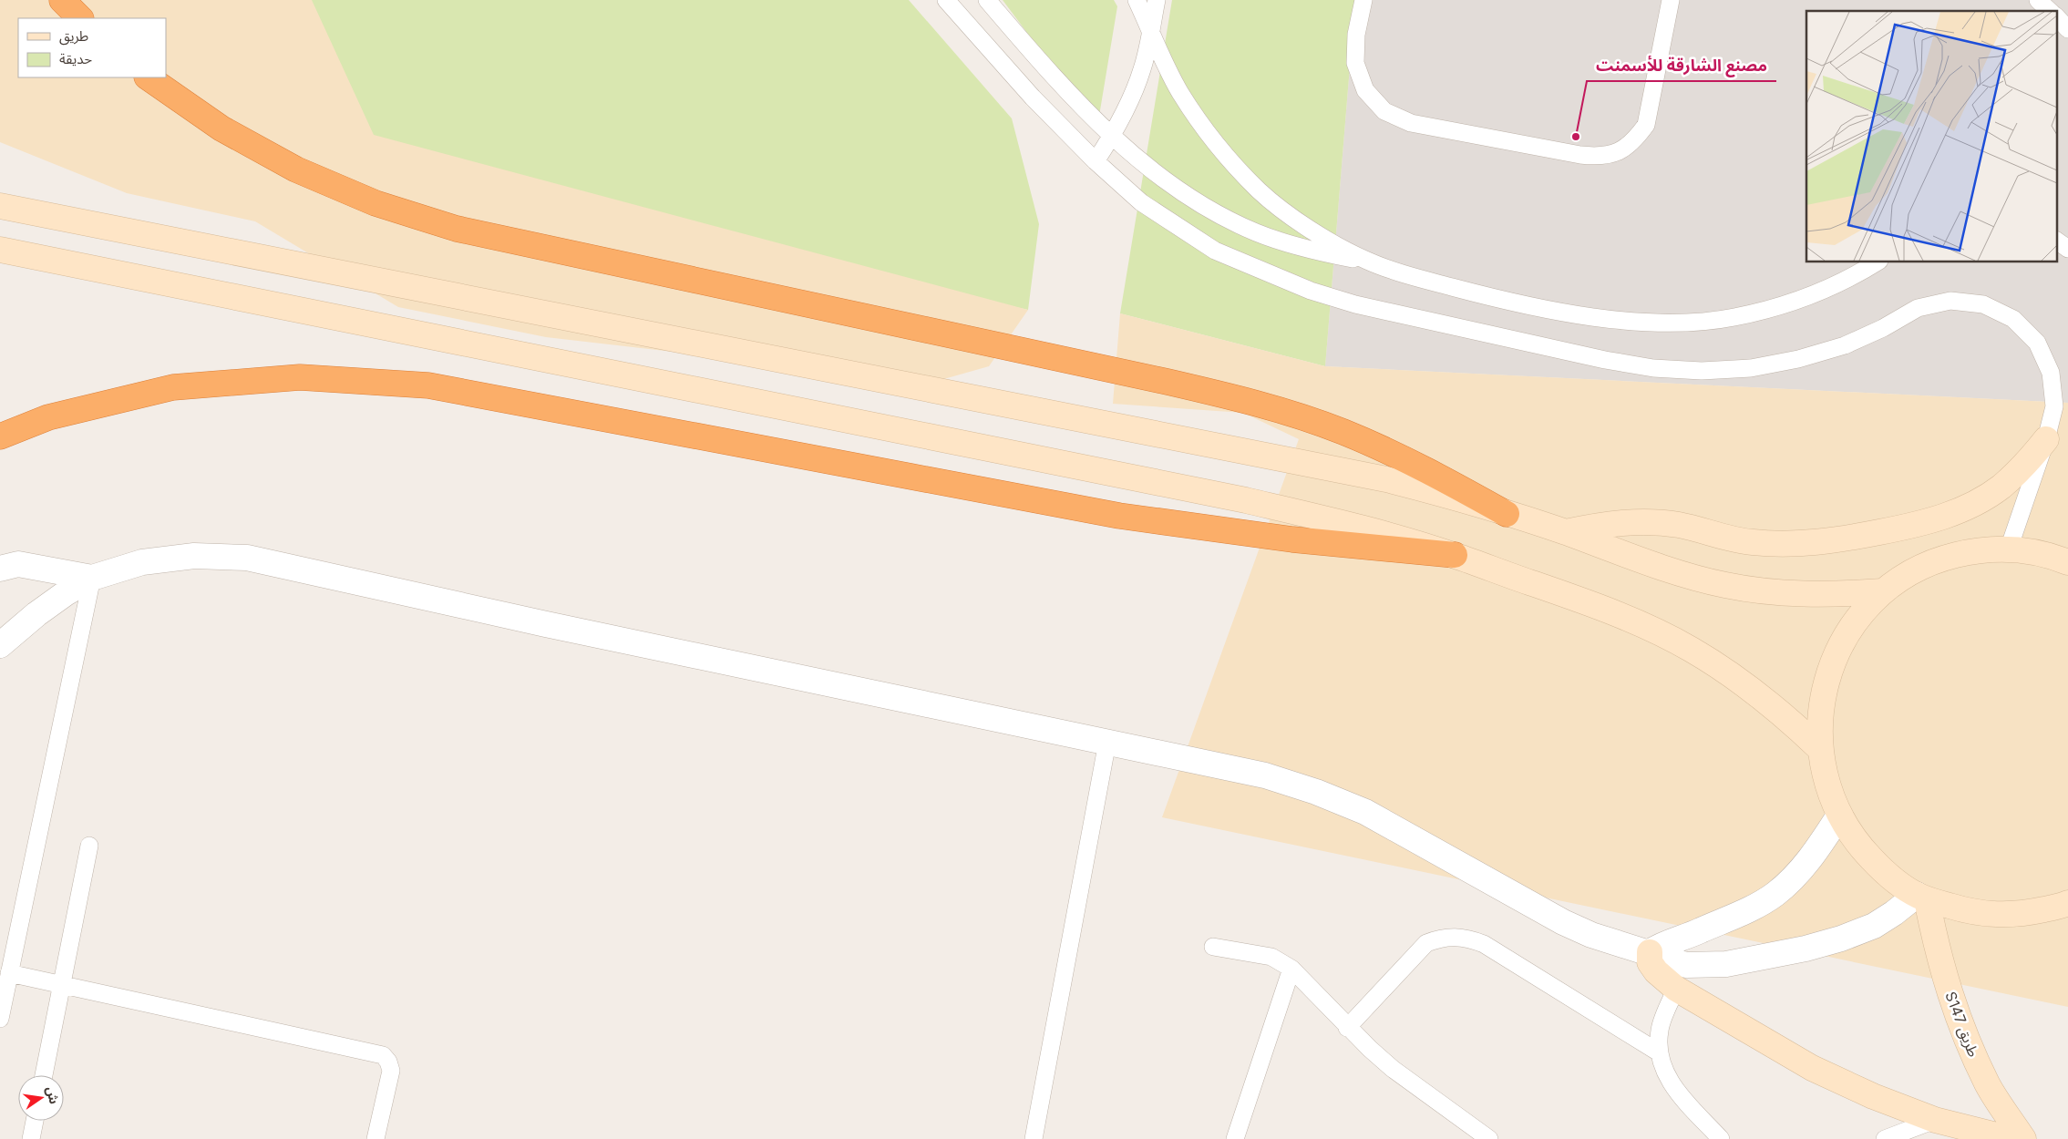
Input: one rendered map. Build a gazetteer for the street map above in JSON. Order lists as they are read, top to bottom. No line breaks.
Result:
{"streets":{"main road":["S147 طريق"]},"places":["مصنع الشارقة للأسمنت"],"legend":["طريق","حديقة"],"north":"right"}
